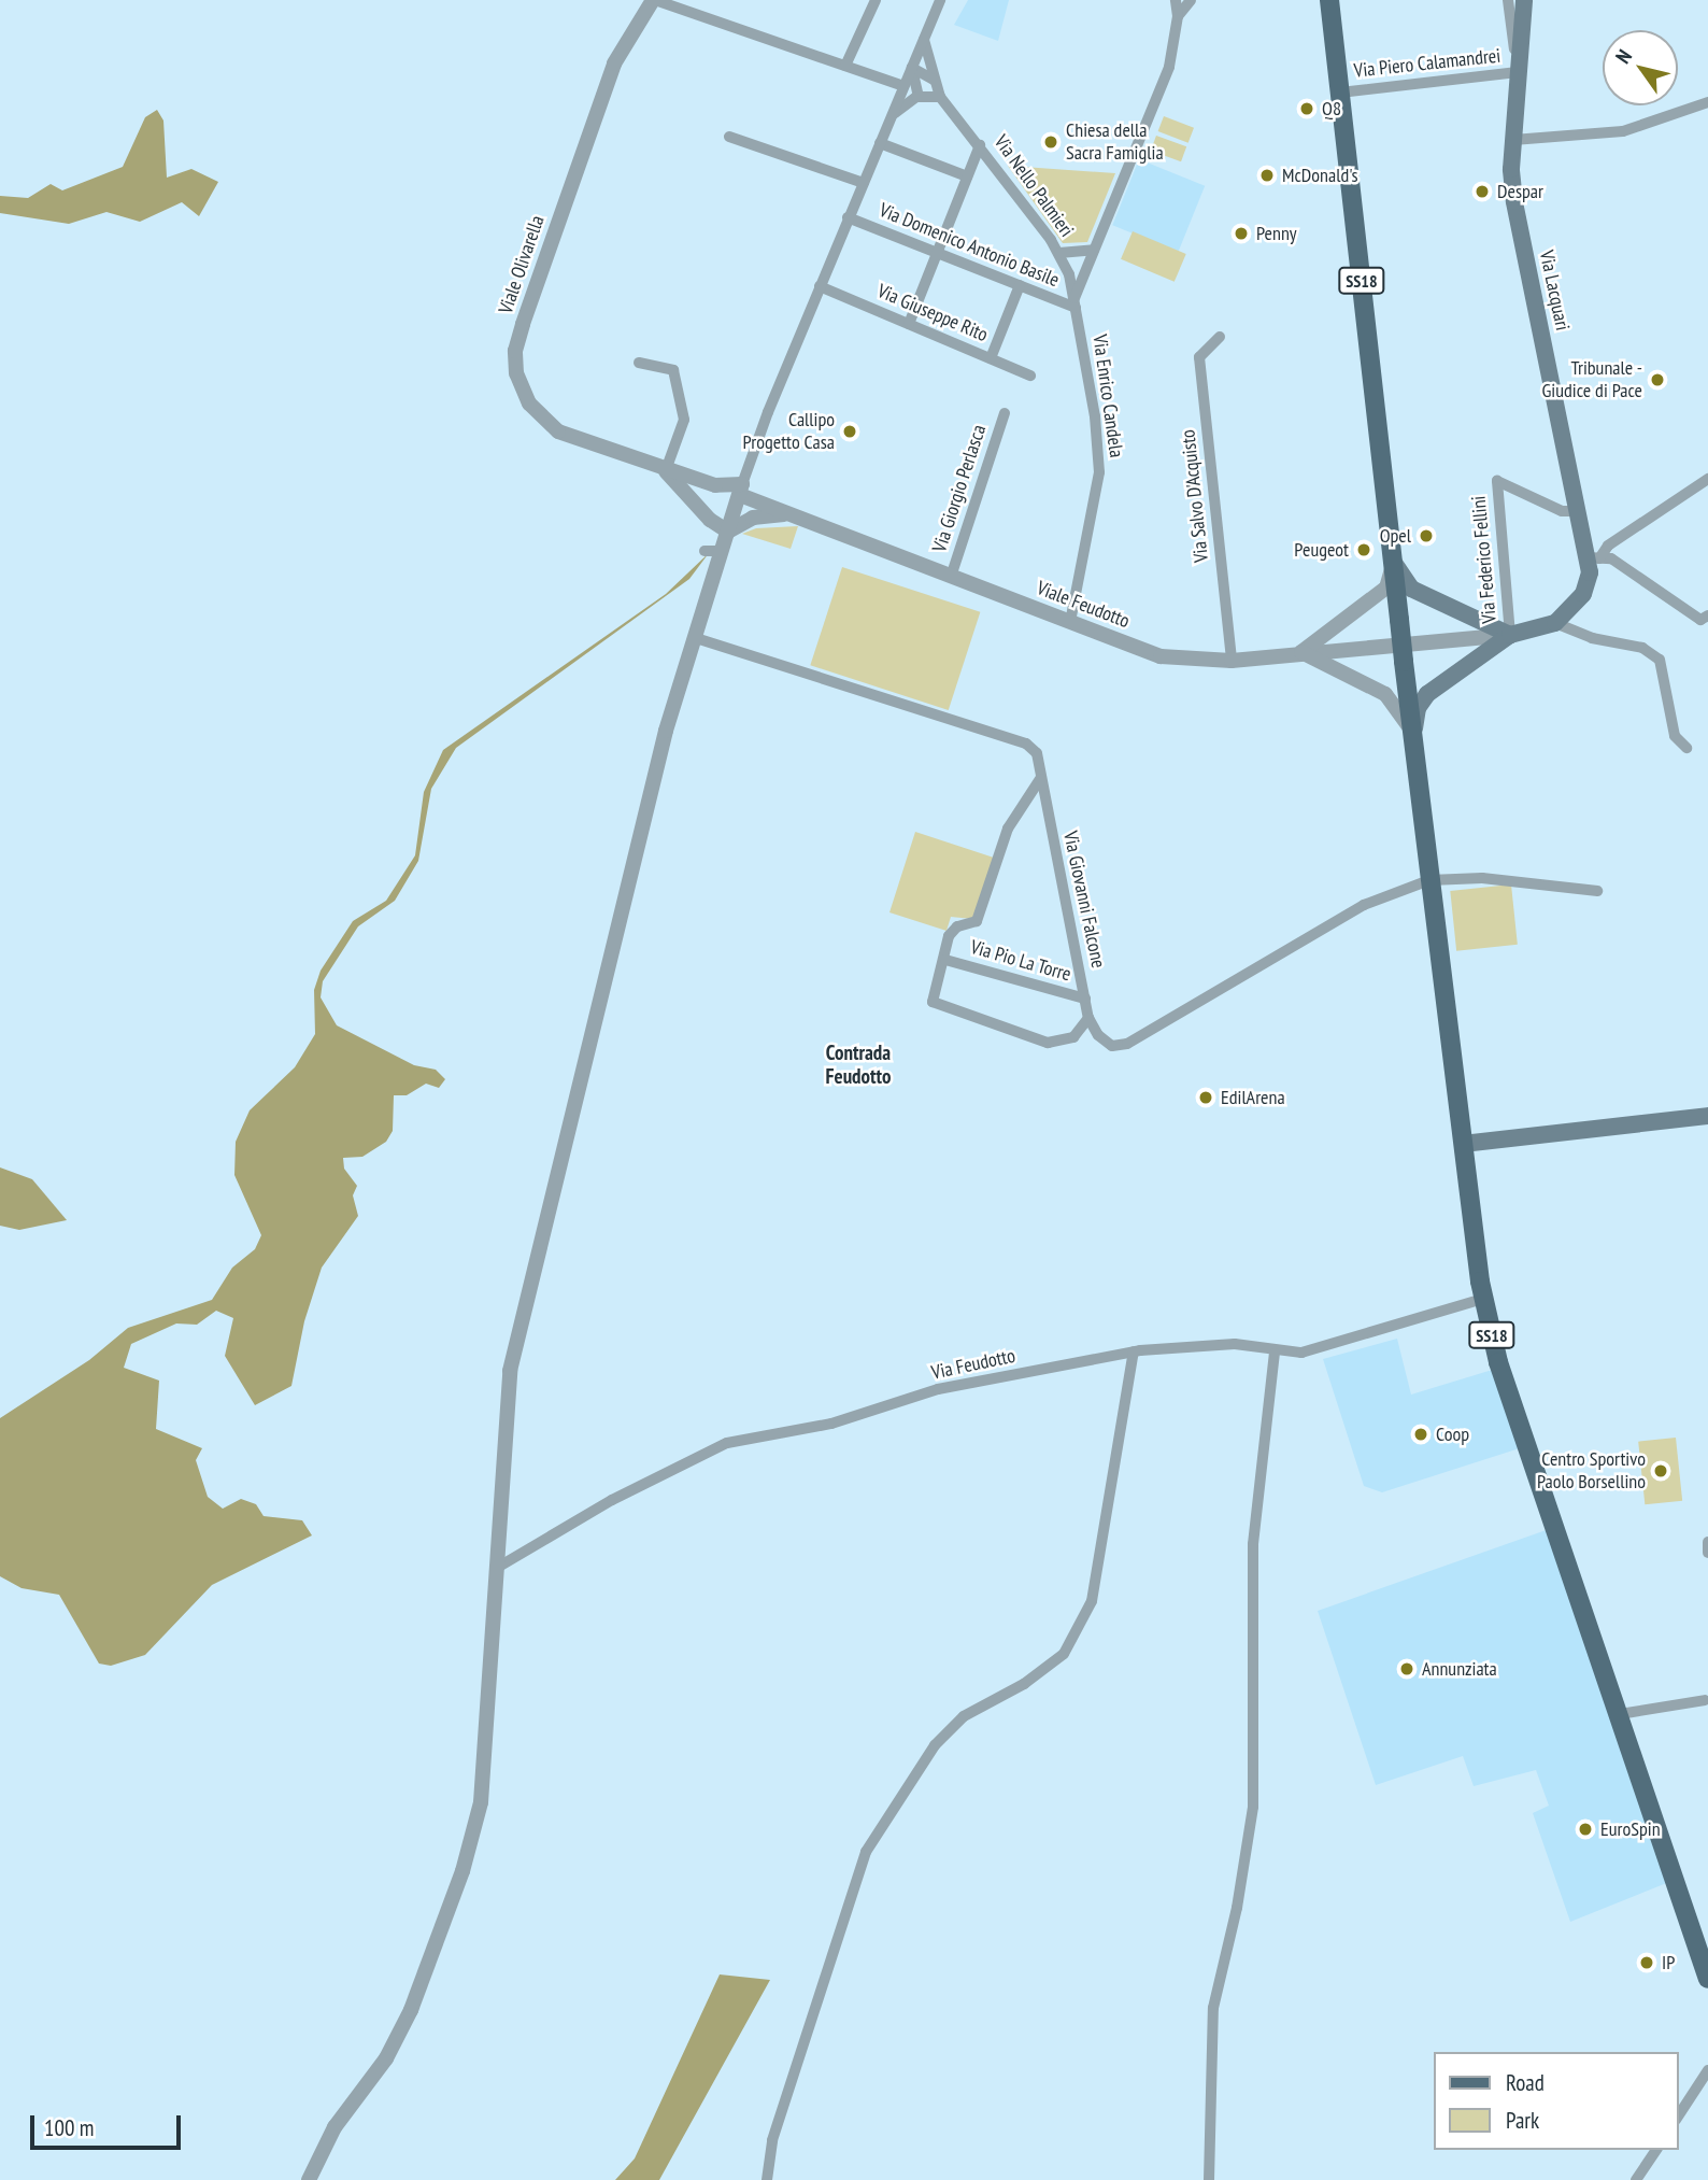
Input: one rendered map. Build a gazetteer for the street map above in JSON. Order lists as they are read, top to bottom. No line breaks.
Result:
{"streets":{"main road":["SS18","Via Lacquari"],"street":["Via Piero Calamandrei","Via Nello Palmieri","Via Domenico Antonio Basile","Viale Olivarella","Via Giuseppe Rito","Via Enrico Candela","Via Giorgio Perlasca","Via Salvo D'Acquisto","Via Federico Fellini","Viale Feudotto","Via Giovanni Falcone","Via Pio La Torre","Via Feudotto"]},"crossings":[["Via Piero Calamandrei","SS18"],["Via Piero Calamandrei","Via Lacquari"],["Via Nello Palmieri","Via Domenico Antonio Basile"],["Via Nello Palmieri","Via Enrico Candela"],["Via Domenico Antonio Basile","Via Enrico Candela"],["Viale Olivarella","Viale Feudotto"],["SS18","Via Feudotto"],["Via Lacquari","Via Federico Fellini"],["Via Enrico Candela","Viale Feudotto"],["Via Giorgio Perlasca","Viale Feudotto"],["Via Salvo D'Acquisto","Viale Feudotto"],["Via Federico Fellini","Viale Feudotto"],["Via Giovanni Falcone","Via Pio La Torre"]],"districts":["Contrada Feudotto"],"places":["Q8","Chiesa della Sacra Famiglia","McDonald's","Despar","Penny","Tribunale - Giudice di Pace","Callipo Progetto Casa","Opel","Peugeot","EdilArena","Coop","Centro Sportivo Paolo Borsellino","Annunziata","EuroSpin","IP"],"legend":["Road","Park"],"scale_bar":"100 m","north":"top left"}
